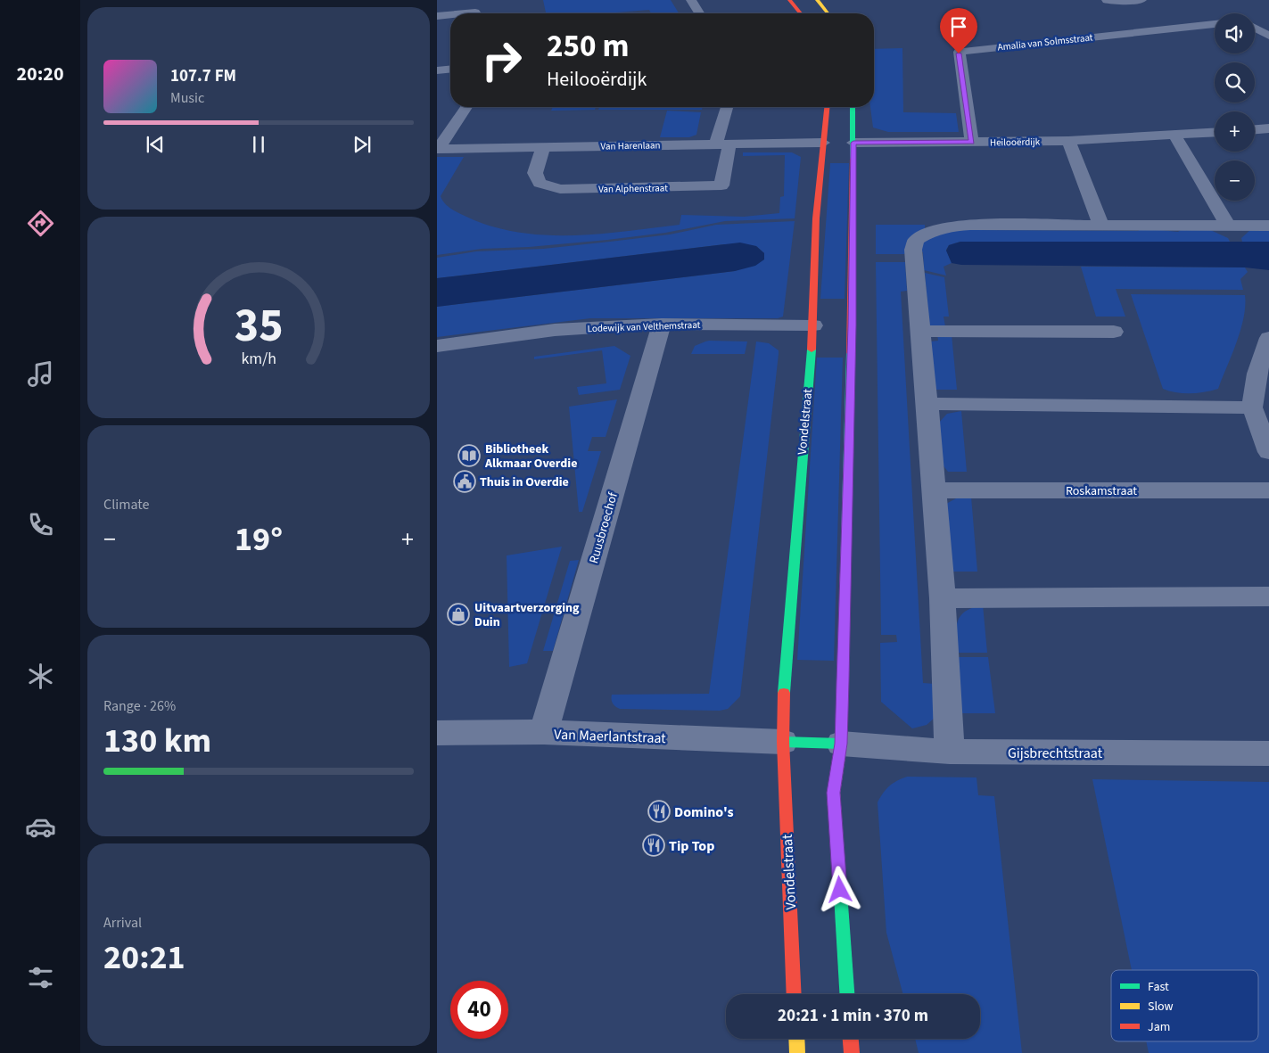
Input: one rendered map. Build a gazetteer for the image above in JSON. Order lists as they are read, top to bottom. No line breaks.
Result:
{"streets":{"street":["Amalia van Solmsstraat","Heilooërdijk","Van Harenlaan","Van Alphenstraat","Lodewijk van Velthemstraat","Vondelstraat","Roskamstraat","Ruusbroechof","Van Maerlantstraat","Gijsbrechtstraat"]},"crossings":[["Amalia van Solmsstraat","Heilooërdijk"],["Van Harenlaan","Van Alphenstraat"],["Van Harenlaan","Vondelstraat"],["Lodewijk van Velthemstraat","Vondelstraat"],["Lodewijk van Velthemstraat","Ruusbroechof"],["Vondelstraat","Van Maerlantstraat"],["Ruusbroechof","Van Maerlantstraat"]],"places":{"library":["Bibliotheek Alkmaar Overdie"],"public building":["Thuis in Overdie"],"shop":["Uitvaartverzorging Duin"],"restaurant":["Domino's","Tip Top"]},"legend":["Fast","Slow","Jam"],"page":{"tabs":"20:20","map_buttons":["+","−"],"turn":["250 m","Heilooërdijk"],"song":["107.7 FM","Music"],"tile":["Climate",["Range · 26%","130 km"],["Arrival","20:21"]],"heat":["−","19°","+"],"limit":"40","trip":"20:21 · 1 min · 370 m","gauge":["35","km/h"]}}
